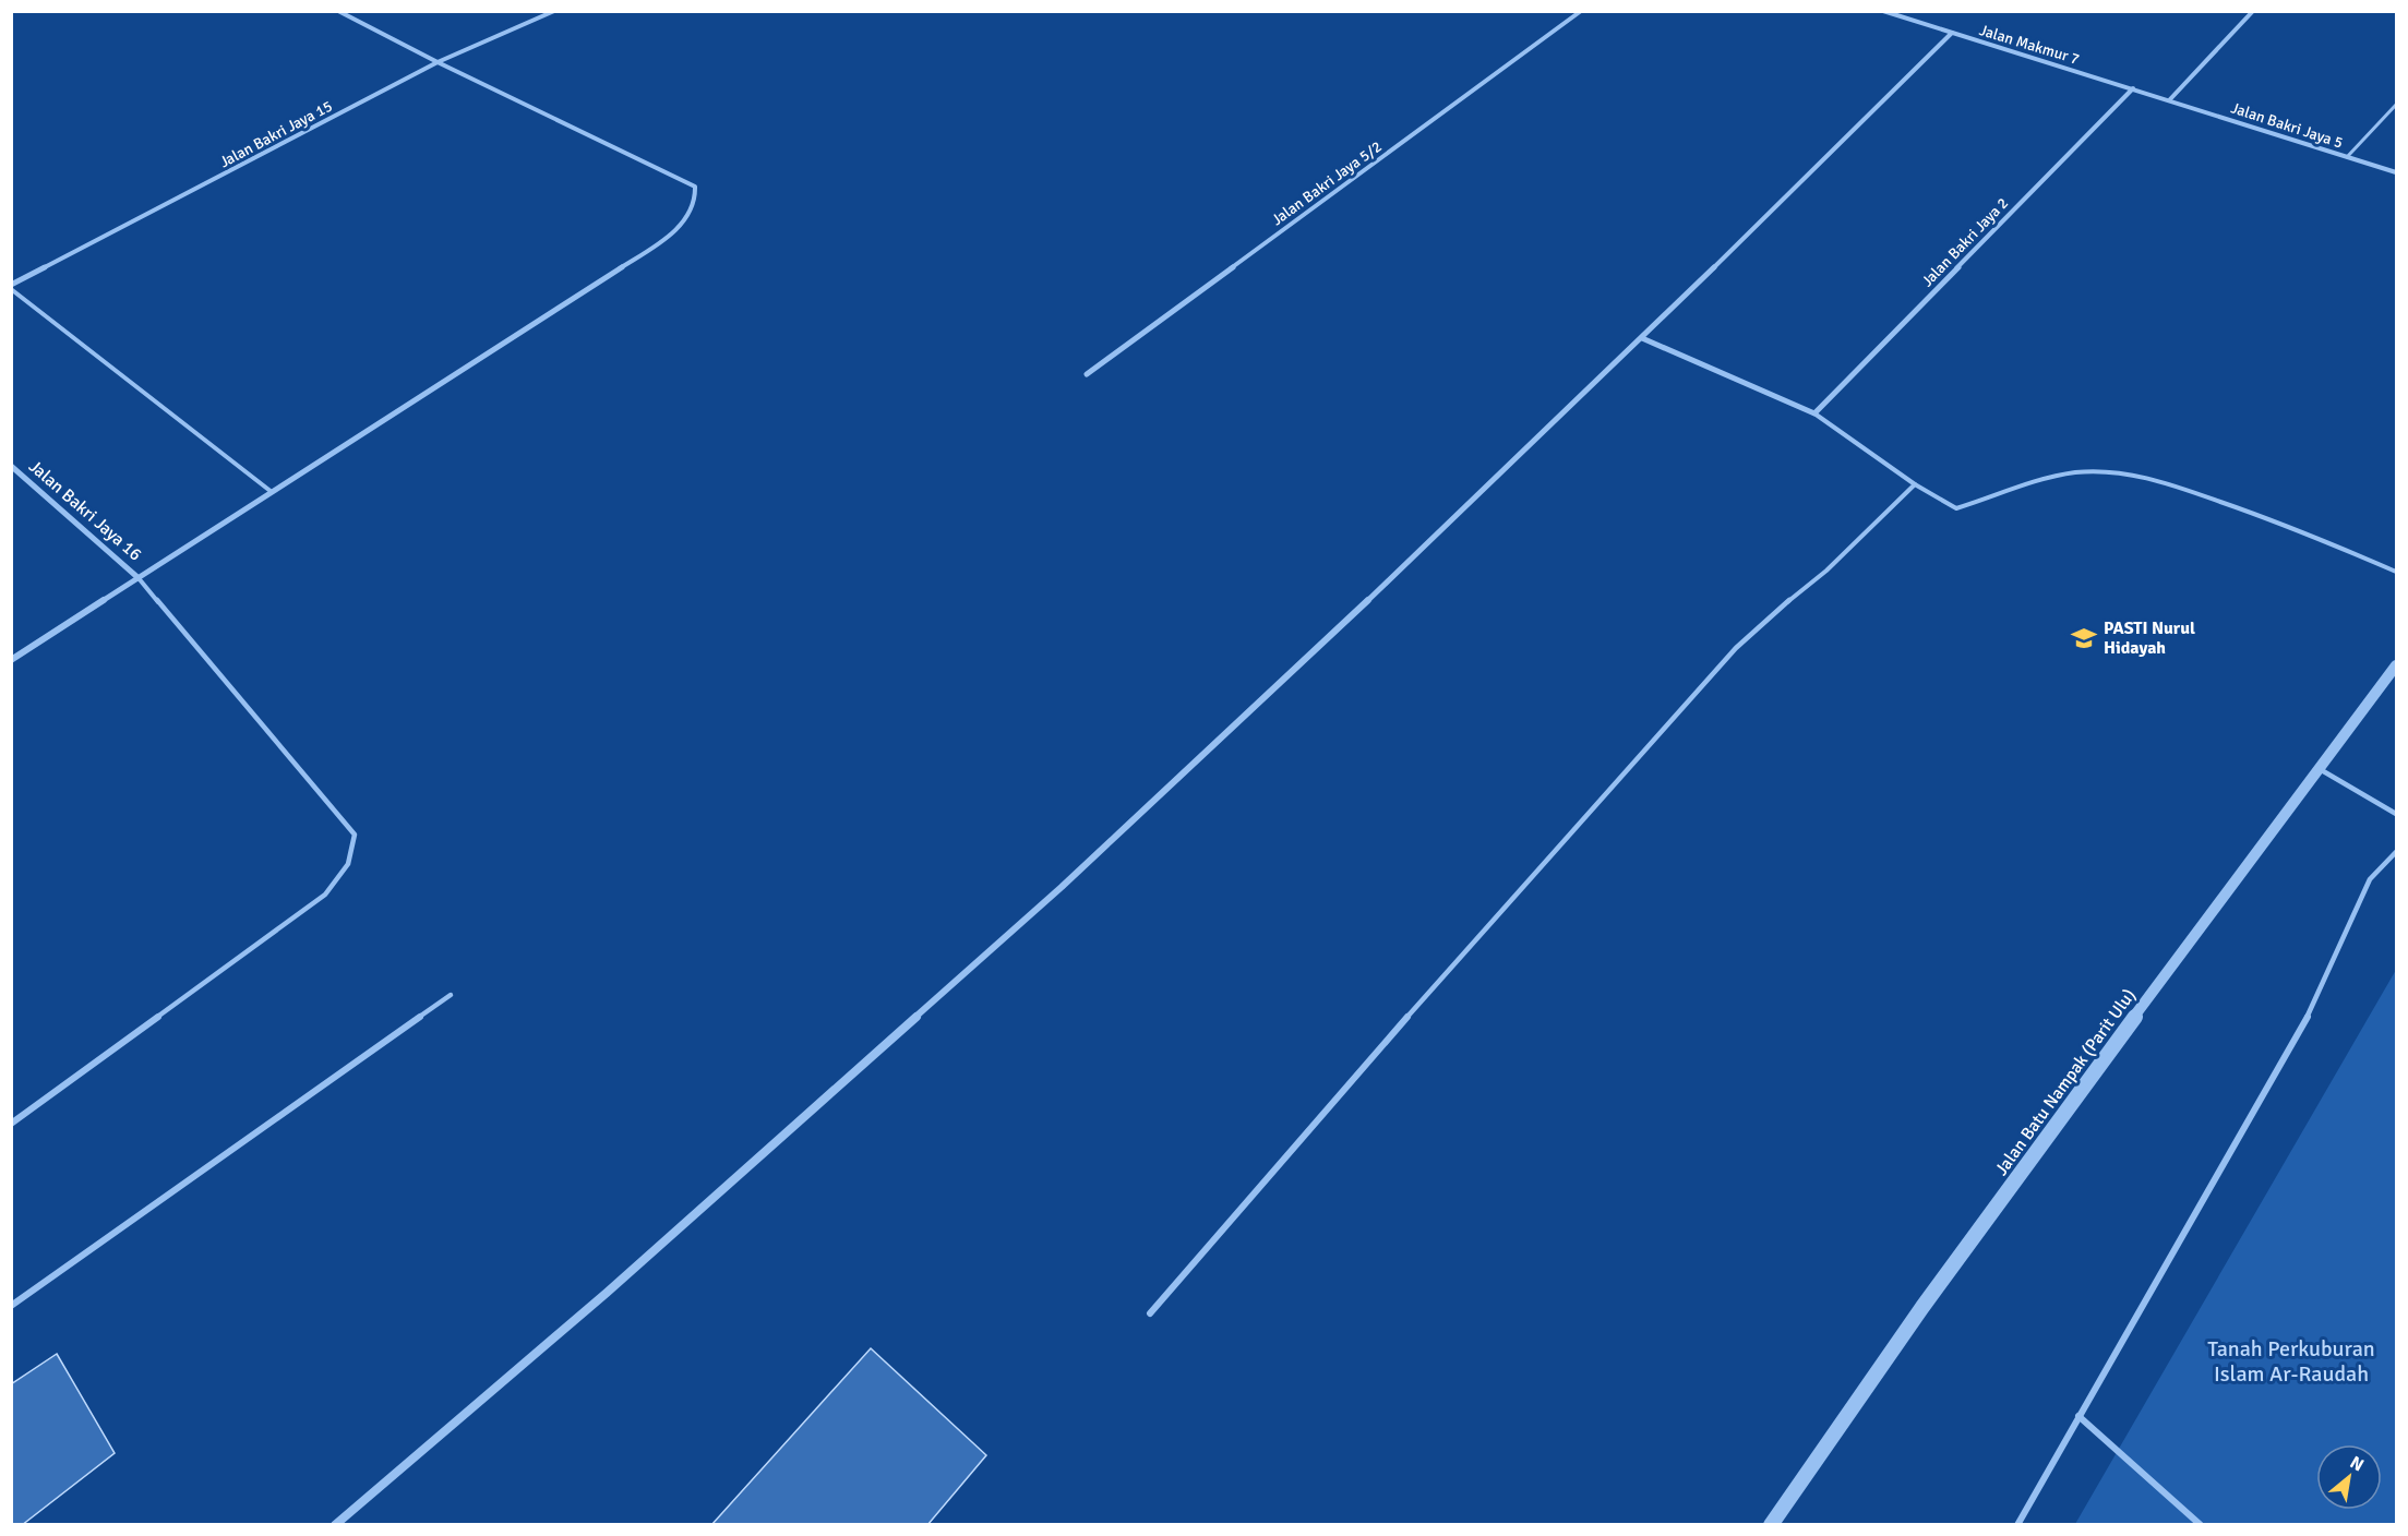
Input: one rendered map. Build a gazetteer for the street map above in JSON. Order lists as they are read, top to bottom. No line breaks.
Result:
{"streets":{"street":["Jalan Makmur 7","Jalan Bakri Jaya 5","Jalan Bakri Jaya 15","Jalan Bakri Jaya 5/2","Jalan Bakri Jaya 2","Jalan Bakri Jaya 16","Jalan Batu Nampak (Parit Ulu)"]},"crossings":[["Jalan Makmur 7","Jalan Bakri Jaya 5"],["Jalan Makmur 7","Jalan Bakri Jaya 2"]],"parks":["Tanah Perkuburan Islam Ar-Raudah"],"places":{"school or university":["PASTI Nurul Hidayah"]},"north":"top right"}
